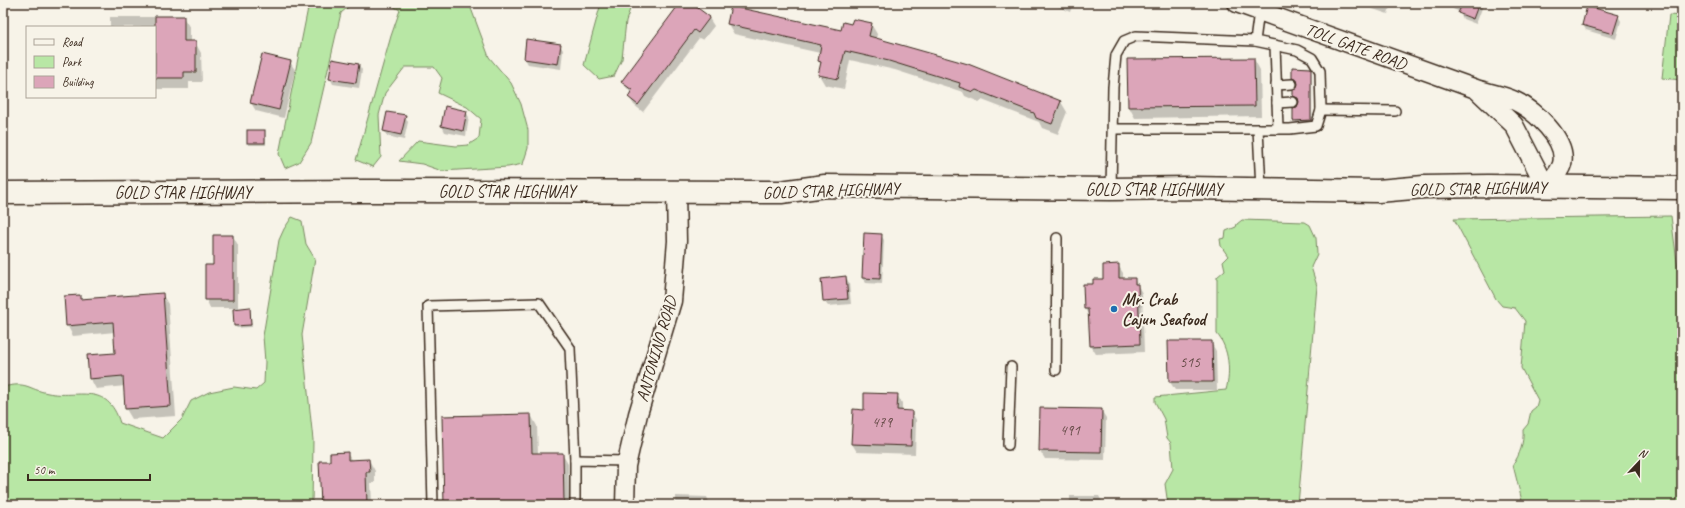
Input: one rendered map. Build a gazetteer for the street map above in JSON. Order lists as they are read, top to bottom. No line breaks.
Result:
{"streets":{"main road":["GOLD STAR HIGHWAY"],"street":["TOLL GATE ROAD","ANTONINO ROAD"]},"crossings":[["TOLL GATE ROAD","GOLD STAR HIGHWAY"],["GOLD STAR HIGHWAY","ANTONINO ROAD"]],"places":["Mr. Crab Cajun Seafood"],"house_numbers":["515","479","491"],"legend":["Road","Park","Building"],"scale_bar":"50 m","north":"top"}
